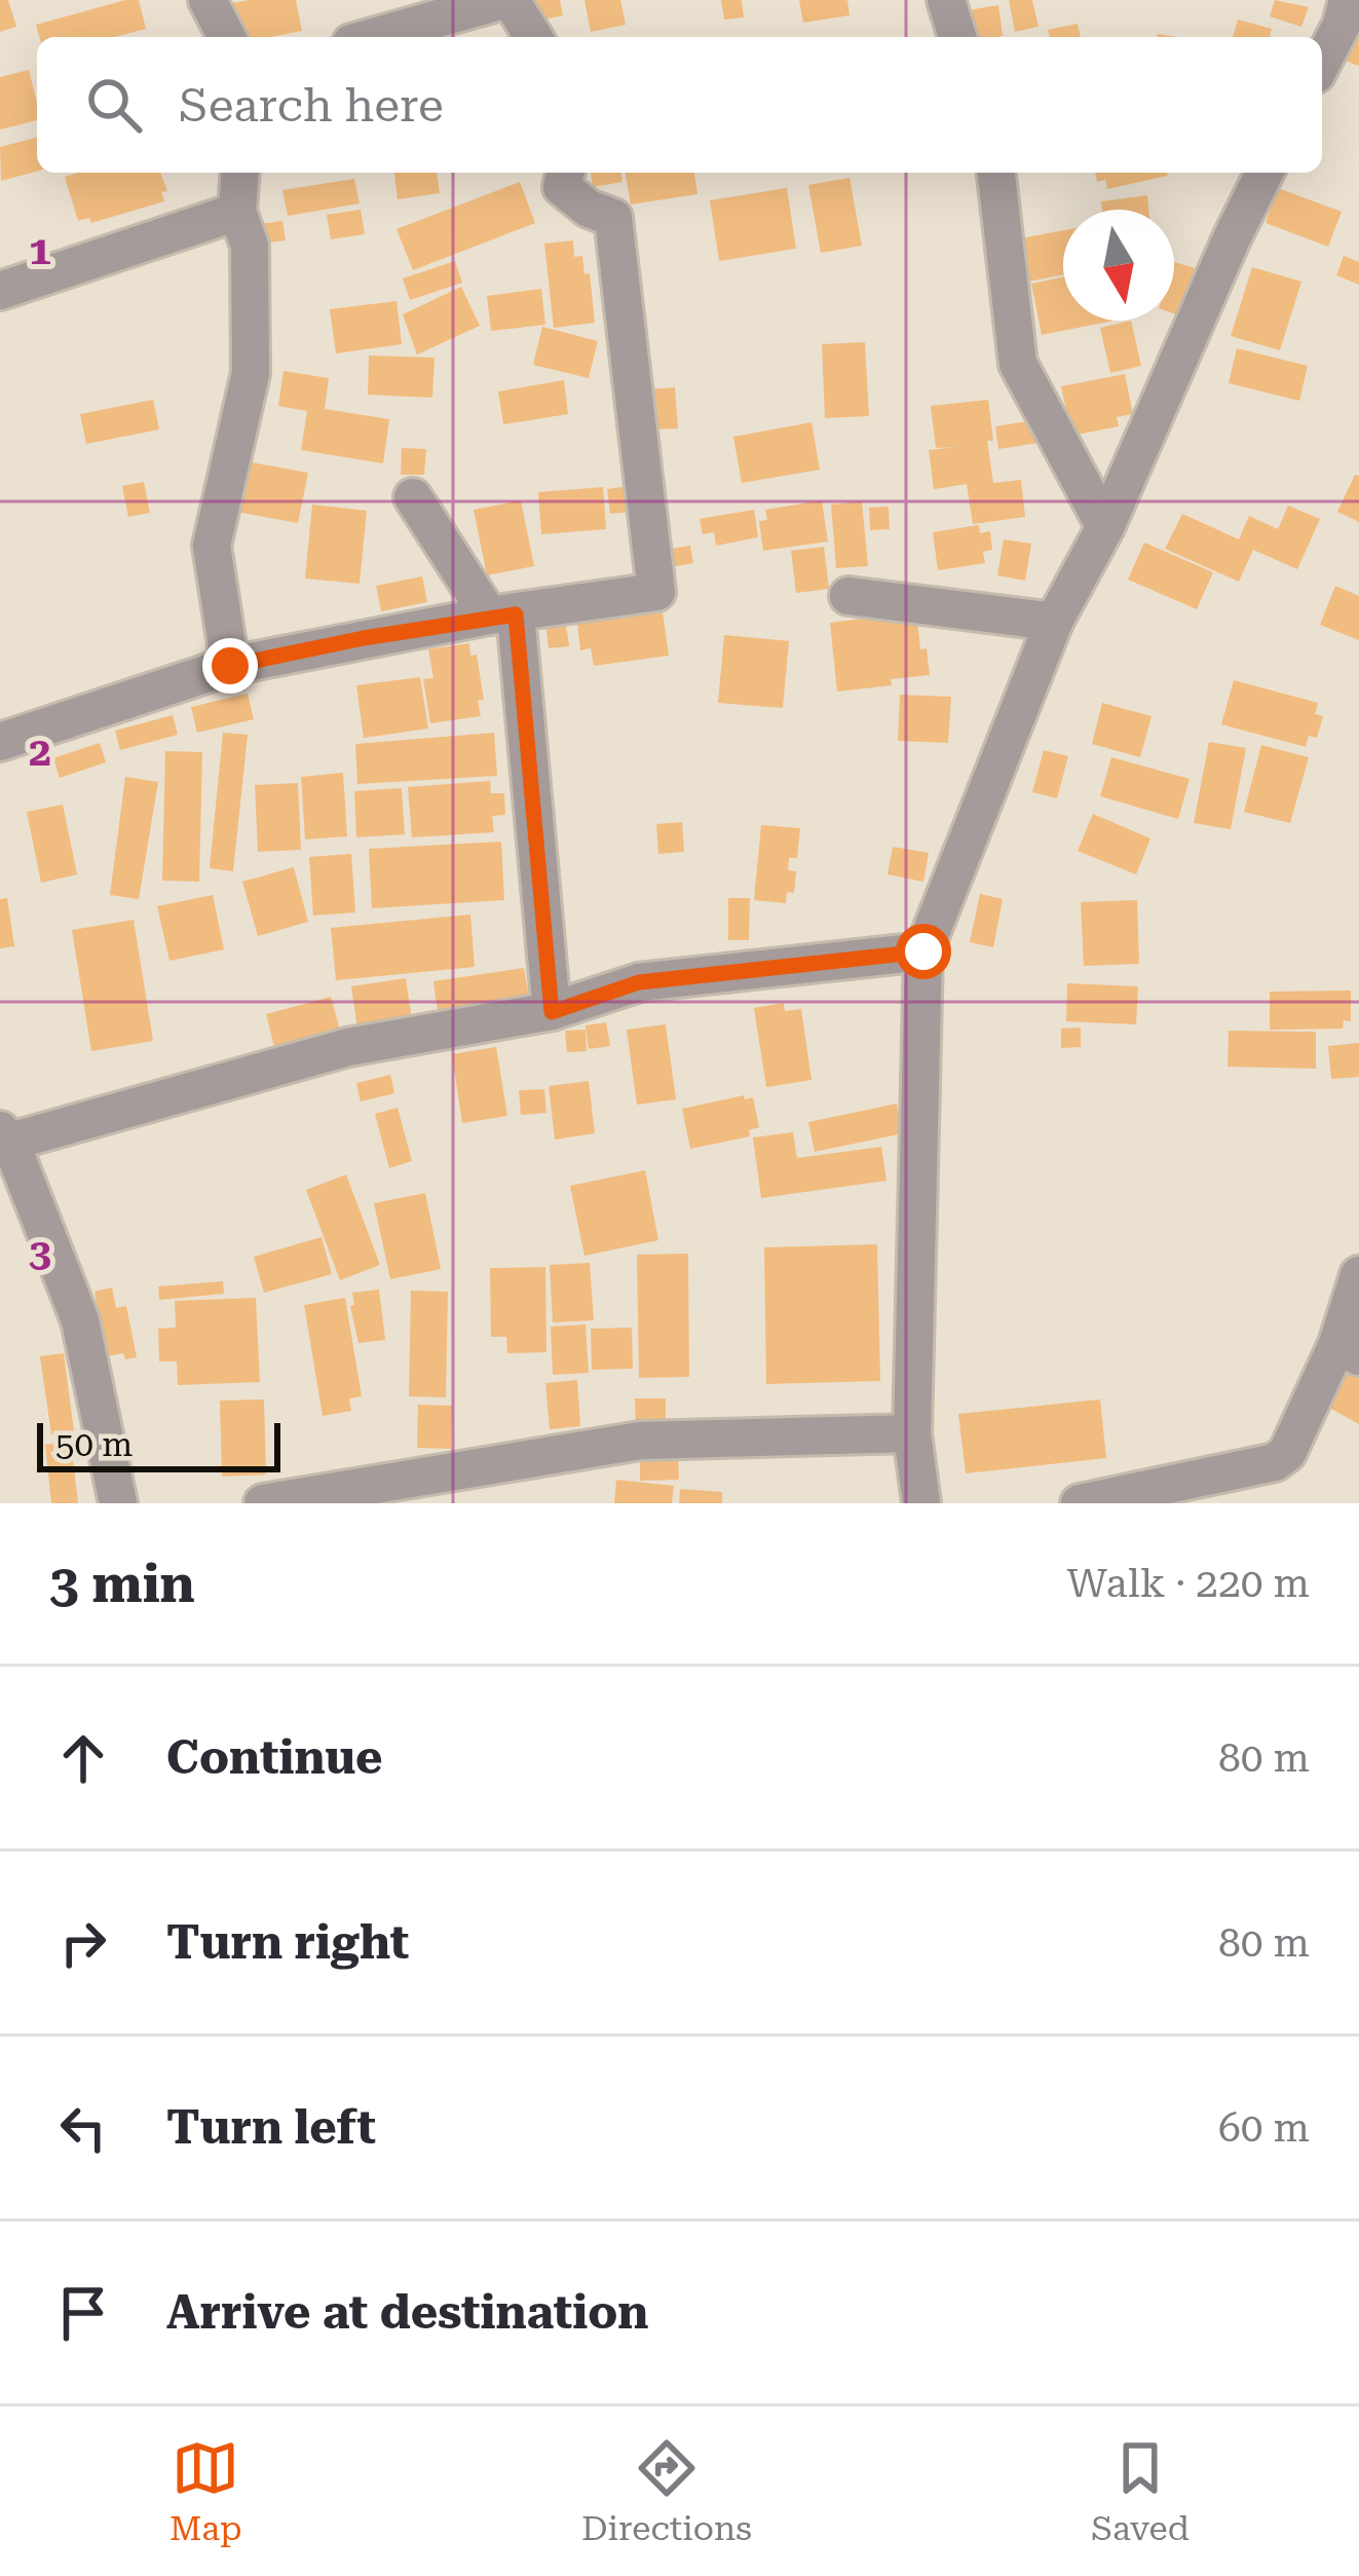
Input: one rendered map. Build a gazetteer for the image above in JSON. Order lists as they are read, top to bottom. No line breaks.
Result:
{"scale_bar":"50 m","north":"bottom","page":{"search":"Search here","scale":"50 m","heading":["3 min","Walk · 220 m"],"list":[["Continue","80 m"],["Turn right","80 m"],["Turn left","60 m"],"Arrive at destination"],"nav":["Map","Directions","Saved"]},"grid":{"rows":["1","2","3"]}}
